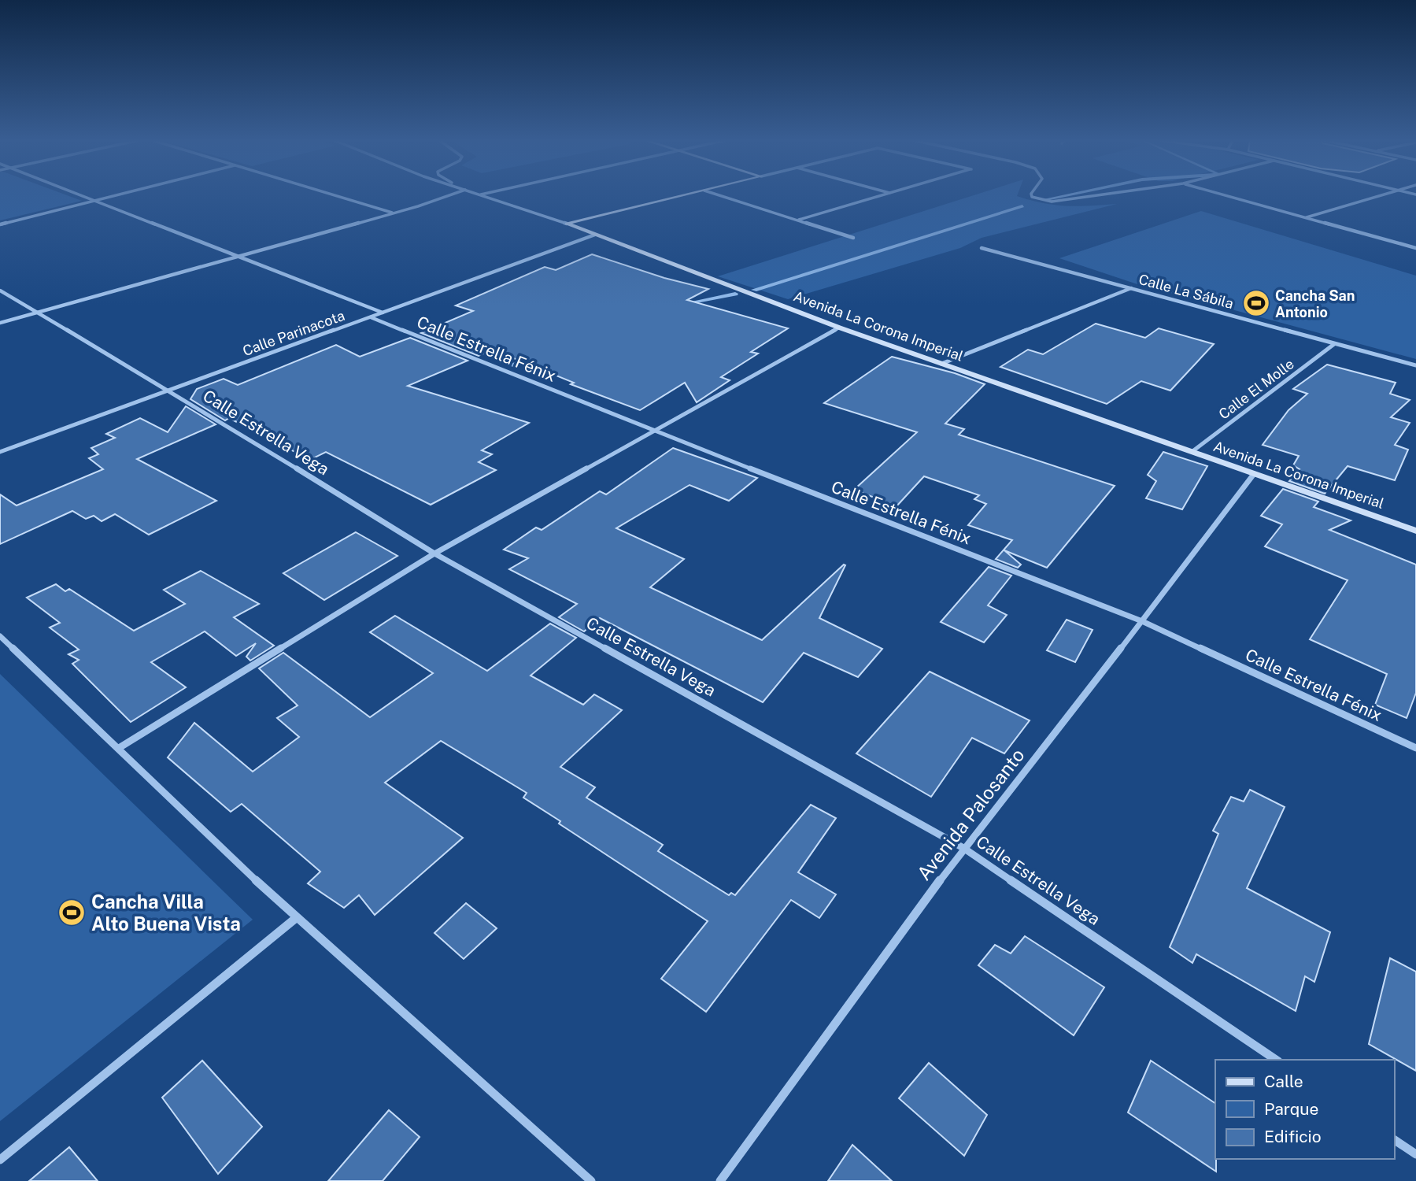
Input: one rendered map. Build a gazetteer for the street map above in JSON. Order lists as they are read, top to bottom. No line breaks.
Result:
{"streets":{"street":["Calle La Sábila","Avenida La Corona Imperial","Calle Parinacota","Calle Estrella Fénix","Calle El Molle","Calle Estrella Vega","Avenida Palosanto"]},"crossings":[["Calle La Sábila","Calle El Molle"],["Avenida La Corona Imperial","Calle Parinacota"],["Avenida La Corona Imperial","Calle El Molle"],["Avenida La Corona Imperial","Avenida Palosanto"],["Calle Parinacota","Calle Estrella Fénix"],["Calle Parinacota","Calle Estrella Vega"],["Calle Estrella Fénix","Avenida Palosanto"],["Calle Estrella Vega","Avenida Palosanto"]],"places":{"sports":["Cancha San Antonio","Cancha Villa Alto Buena Vista"]},"legend":["Calle","Parque","Edificio"]}
